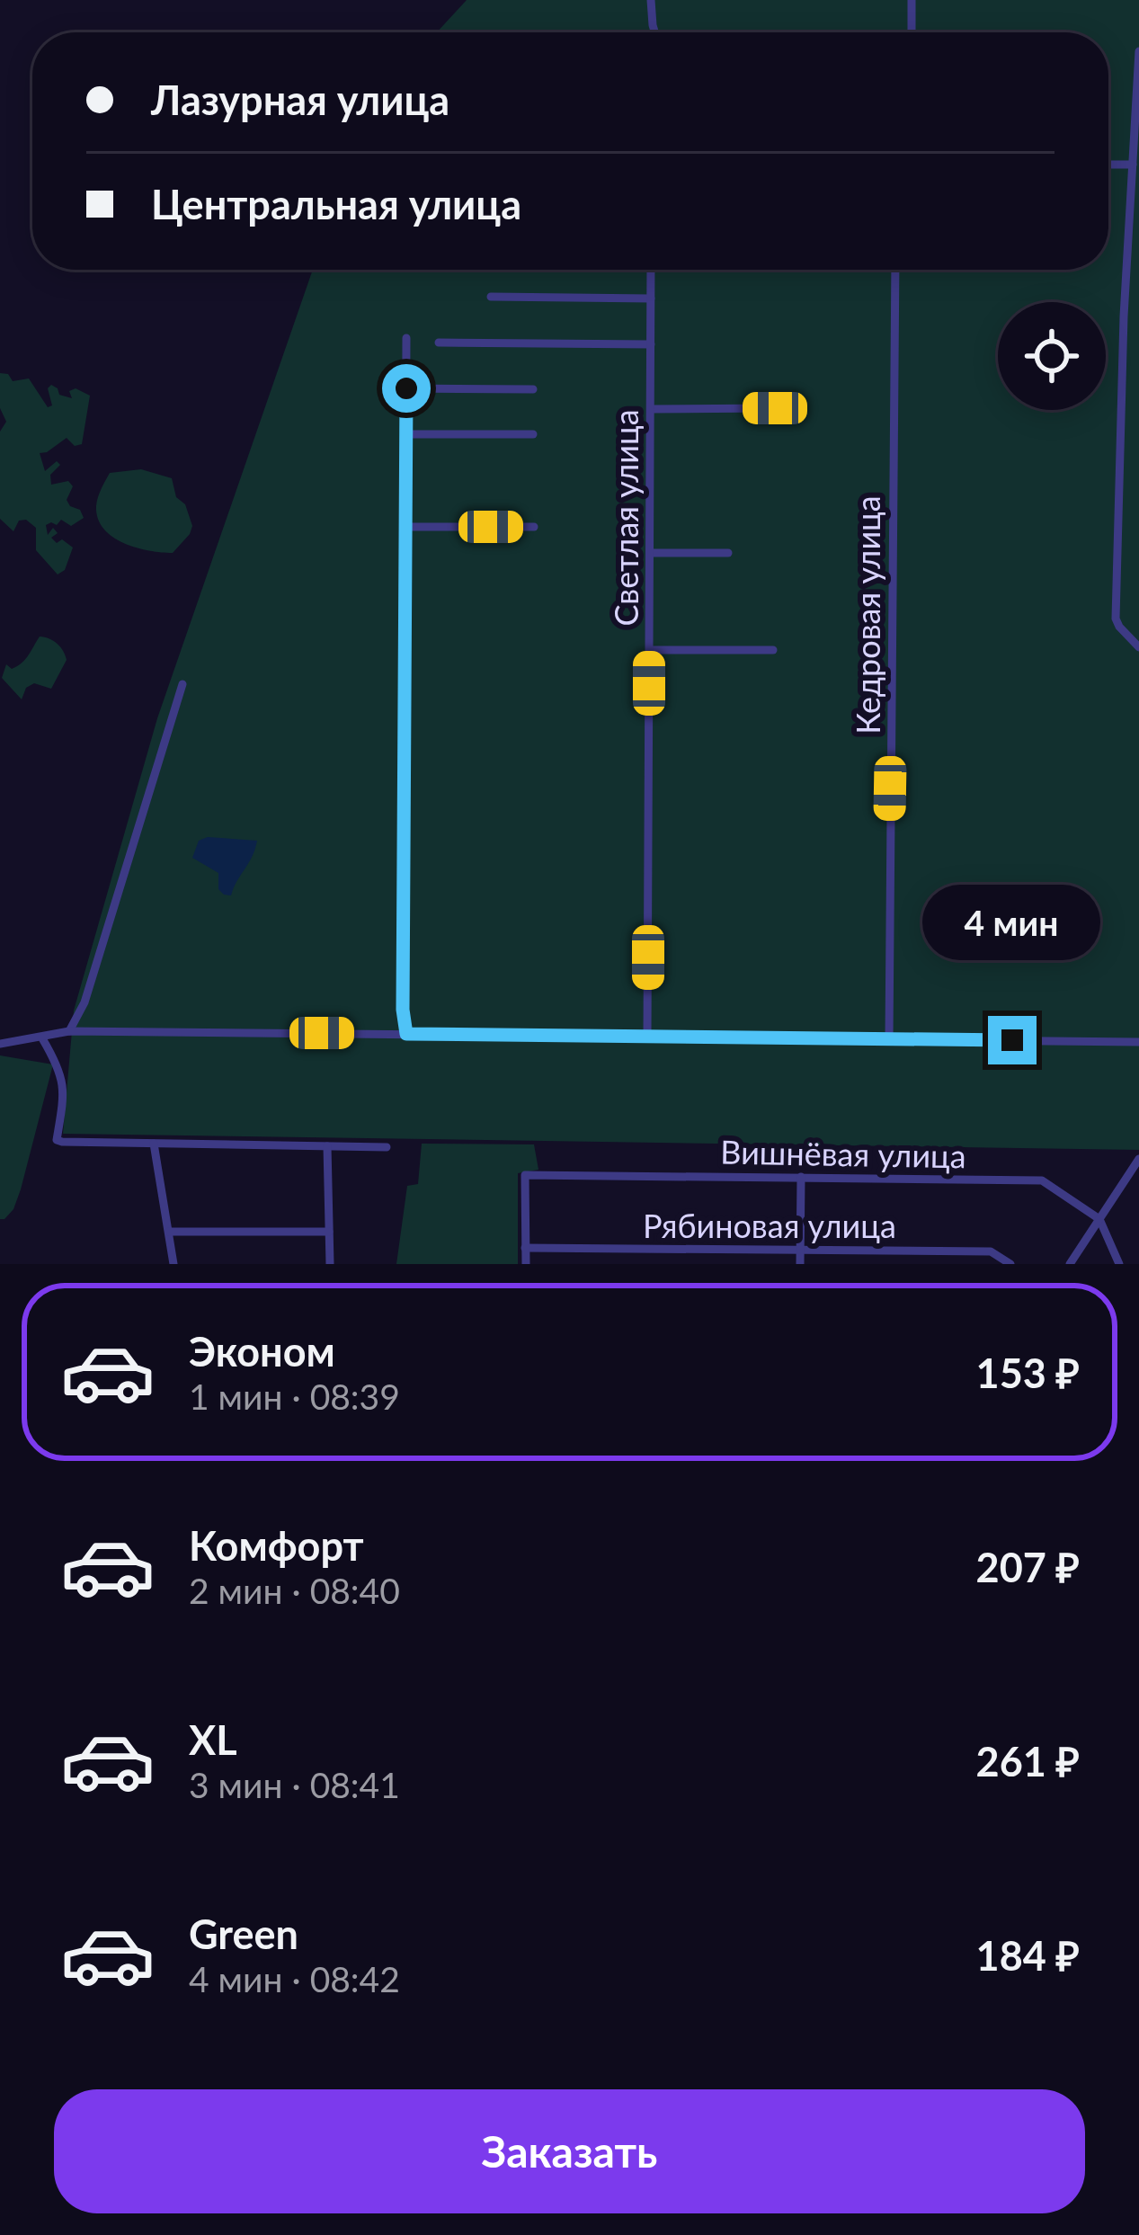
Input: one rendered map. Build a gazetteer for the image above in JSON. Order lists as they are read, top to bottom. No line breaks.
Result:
{"streets":{"street":["Светлая улица","Кедровая улица","Вишнёвая улица","Рябиновая улица"]},"crossings":[["Вишнёвая улица","Рябиновая улица"]],"page":{"banner":["Лазурная улица","Центральная улица"],"bubble":"4 мин","list":[{"name":"Эконом","note":"1 мин · 08:39","value":"153 ₽"},{"name":"Комфорт","note":"2 мин · 08:40","value":"207 ₽"},{"name":"XL","note":"3 мин · 08:41","value":"261 ₽"},{"name":"Green","note":"4 мин · 08:42","value":"184 ₽"}],"buttons":"Заказать"}}
